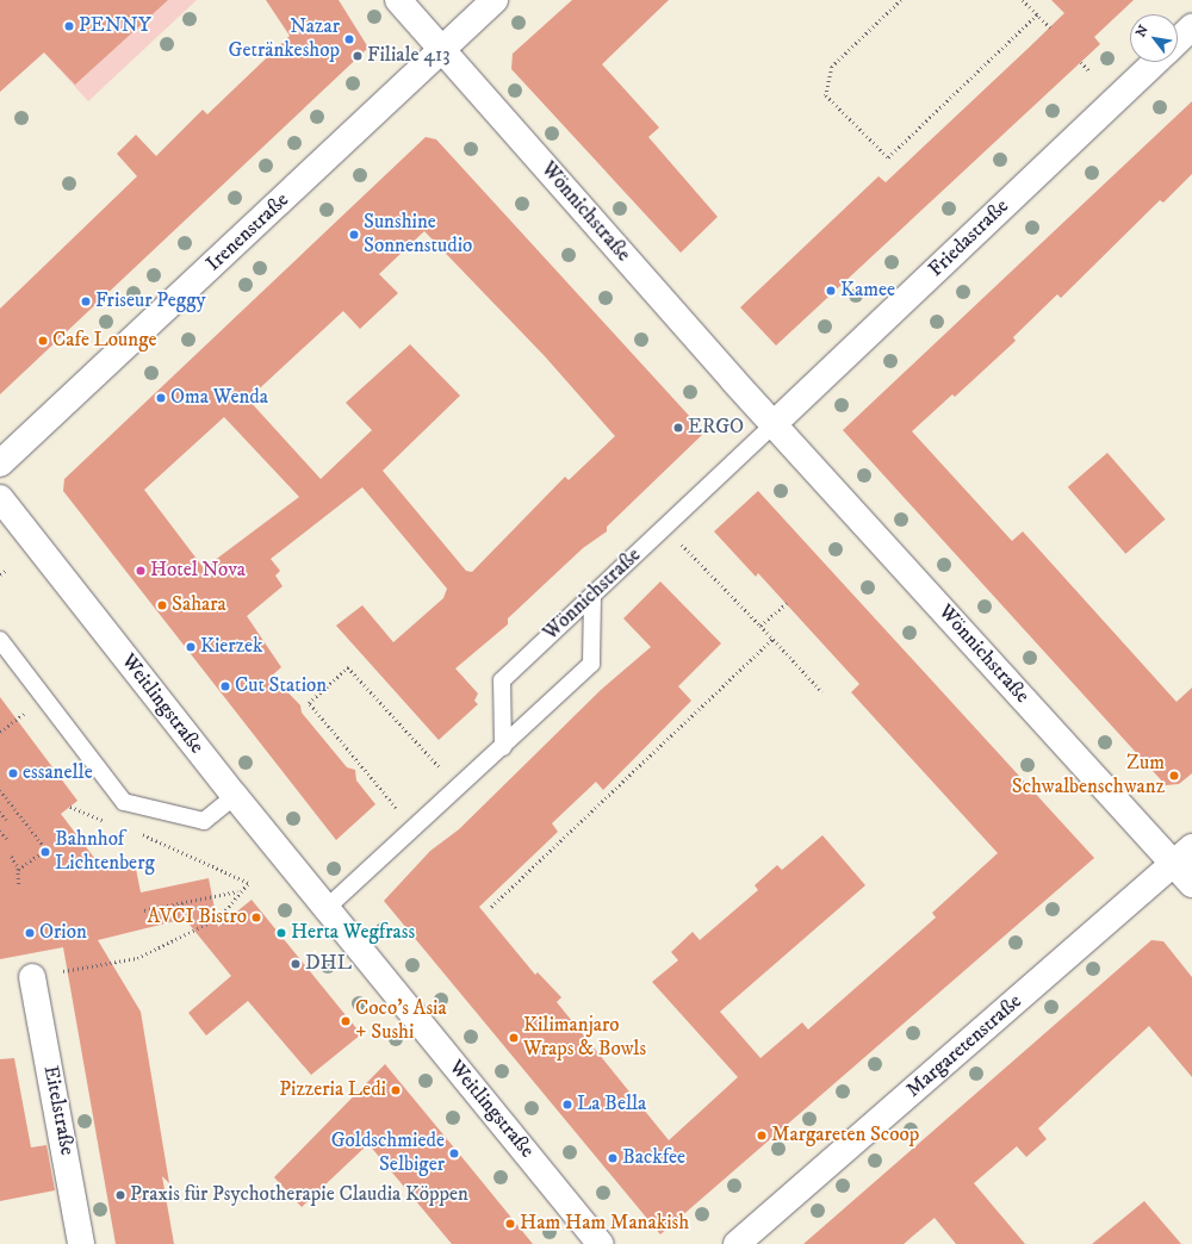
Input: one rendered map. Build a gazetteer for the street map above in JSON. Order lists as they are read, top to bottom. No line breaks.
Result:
{"streets":{"street":["Wönnichstraße","Irenenstraße","Friedastraße","Weitlingstraße","Margaretenstraße","Eitelstraße"]},"crossings":[["Wönnichstraße","Irenenstraße"],["Wönnichstraße","Friedastraße"],["Wönnichstraße","Margaretenstraße"]],"places":["PENNY","Nazar Getränkeshop","Filiale 413","Sunshine Sonnenstudio","Kamee","Friseur Peggy","Cafe Lounge","Oma Wenda","ERGO","Hotel Nova","Sahara","Kierzek","Cut Station","essanelle","Zum Schwalbenschwanz","Bahnhof Lichtenberg","AVCI Bistro","Orion","Herta Wegfrass","DHL","Coco's Asia + Sushi","Kilimanjaro Wraps & Bowls","Pizzeria Ledi","La Bella","Margareten Scoop","Goldschmiede Selbiger","Backfee","Praxis für Psychotherapie Claudia Köppen","Ham Ham Manakish"],"north":"top left"}
